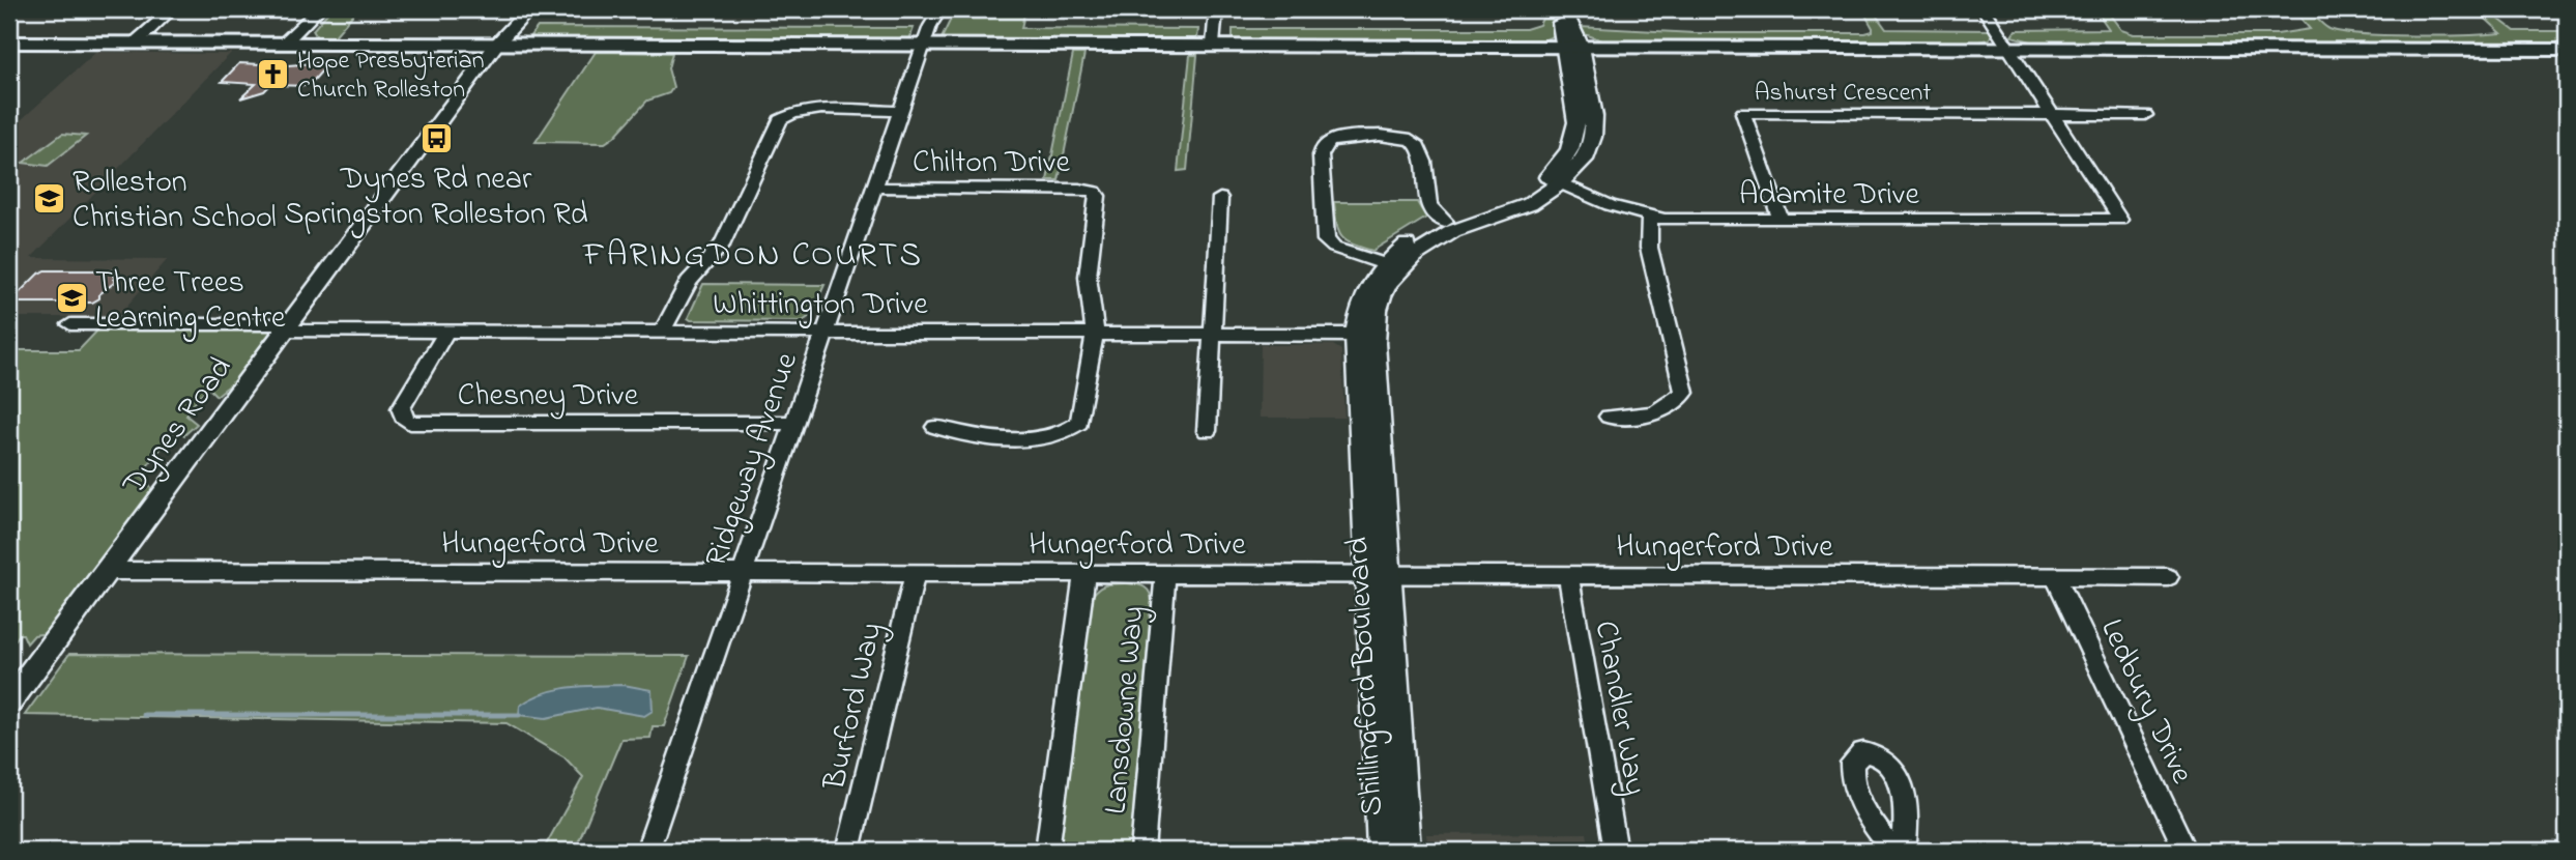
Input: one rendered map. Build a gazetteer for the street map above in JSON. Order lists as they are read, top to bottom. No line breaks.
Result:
{"streets":{"street":["Ashurst Crescent","Chilton Drive","Adamite Drive","Whittington Drive","Chesney Drive","Dynes Road","Ridgeway Avenue","Hungerford Drive","Shillingford Boulevard","Ledbury Drive","Burford Way","Chandler Way","Lansdowne Way"]},"crossings":[["Ashurst Crescent","Adamite Drive"],["Chilton Drive","Whittington Drive"],["Chilton Drive","Ridgeway Avenue"],["Adamite Drive","Shillingford Boulevard"],["Whittington Drive","Chesney Drive"],["Whittington Drive","Dynes Road"],["Whittington Drive","Ridgeway Avenue"],["Whittington Drive","Shillingford Boulevard"],["Chesney Drive","Ridgeway Avenue"],["Dynes Road","Hungerford Drive"],["Ridgeway Avenue","Hungerford Drive"],["Hungerford Drive","Shillingford Boulevard"],["Hungerford Drive","Ledbury Drive"],["Hungerford Drive","Burford Way"],["Hungerford Drive","Chandler Way"],["Hungerford Drive","Lansdowne Way"]],"districts":["FARINGDON COURTS"],"places":{"church":["Hope Presbyterian Church Rolleston"],"bus stop":["Dynes Rd near Springston Rolleston Rd"],"school or university":["Rolleston Christian School","Three Trees Learning Centre"]}}
